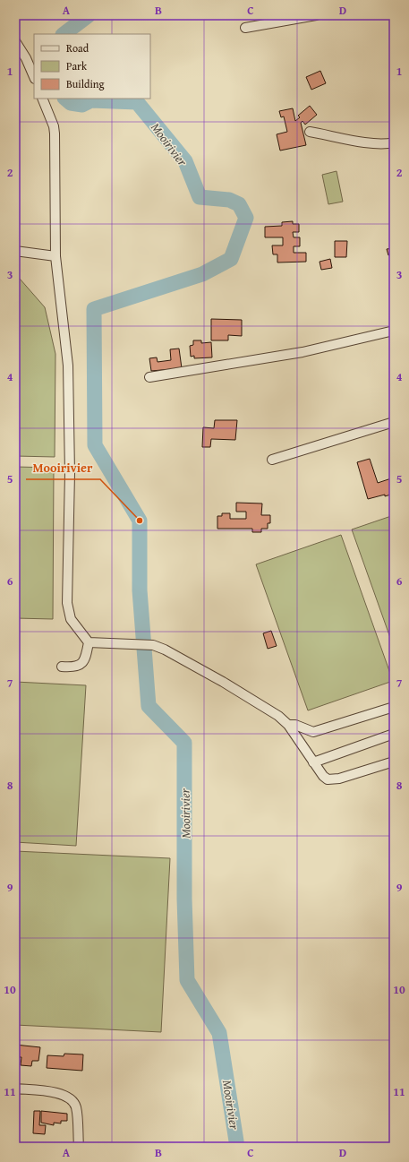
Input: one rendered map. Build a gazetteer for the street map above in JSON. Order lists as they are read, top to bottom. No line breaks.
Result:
{"water":["Mooirivier"],"places":["Mooirivier"],"legend":["Road","Park","Building"],"grid":{"columns":["A","B","C","D"],"rows":["1","2","3","4","5","6","7","8","9","10","11"]}}
